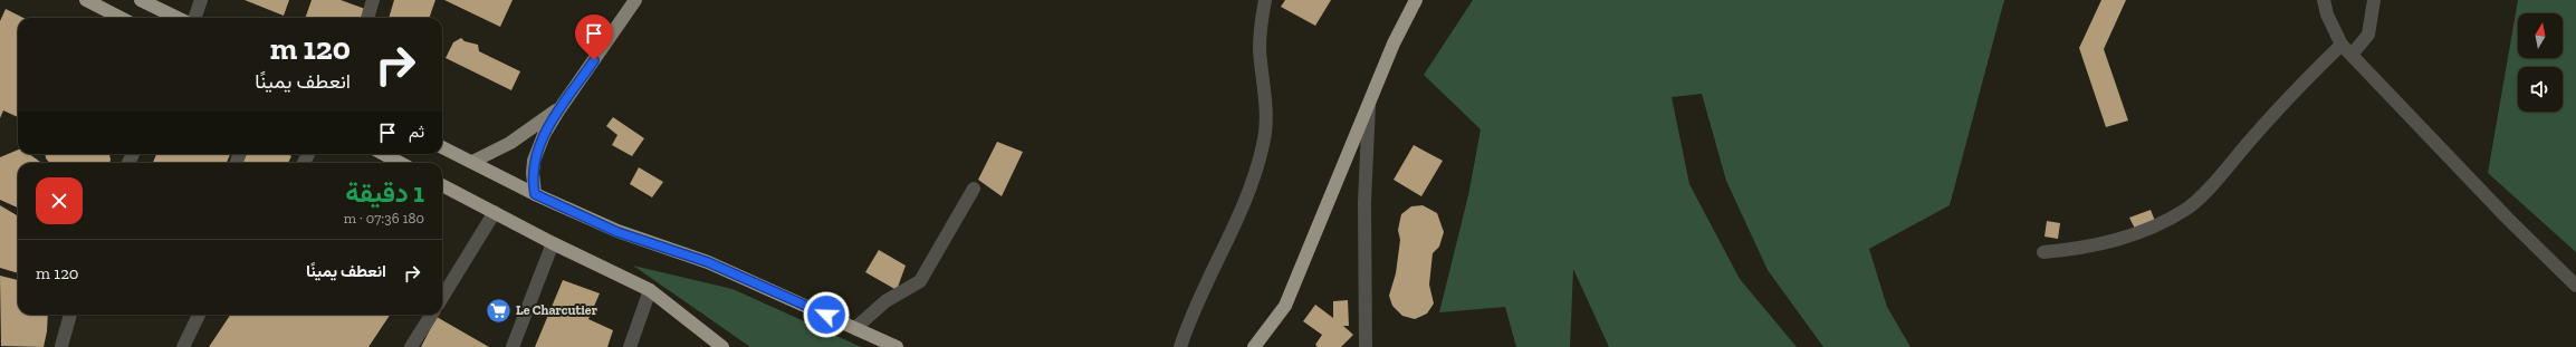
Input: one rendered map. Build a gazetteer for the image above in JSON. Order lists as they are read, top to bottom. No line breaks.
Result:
{"places":{"supermarket":["Le Charcutier"]},"north":"top","page":{"turn":["120 m","انعطف يمينًا"],"then":"ثم","heading":["1 دقيقة","180 m · 07:36"],"list":[{"name":"انعطف يمينًا","value":"120 m"}]}}
